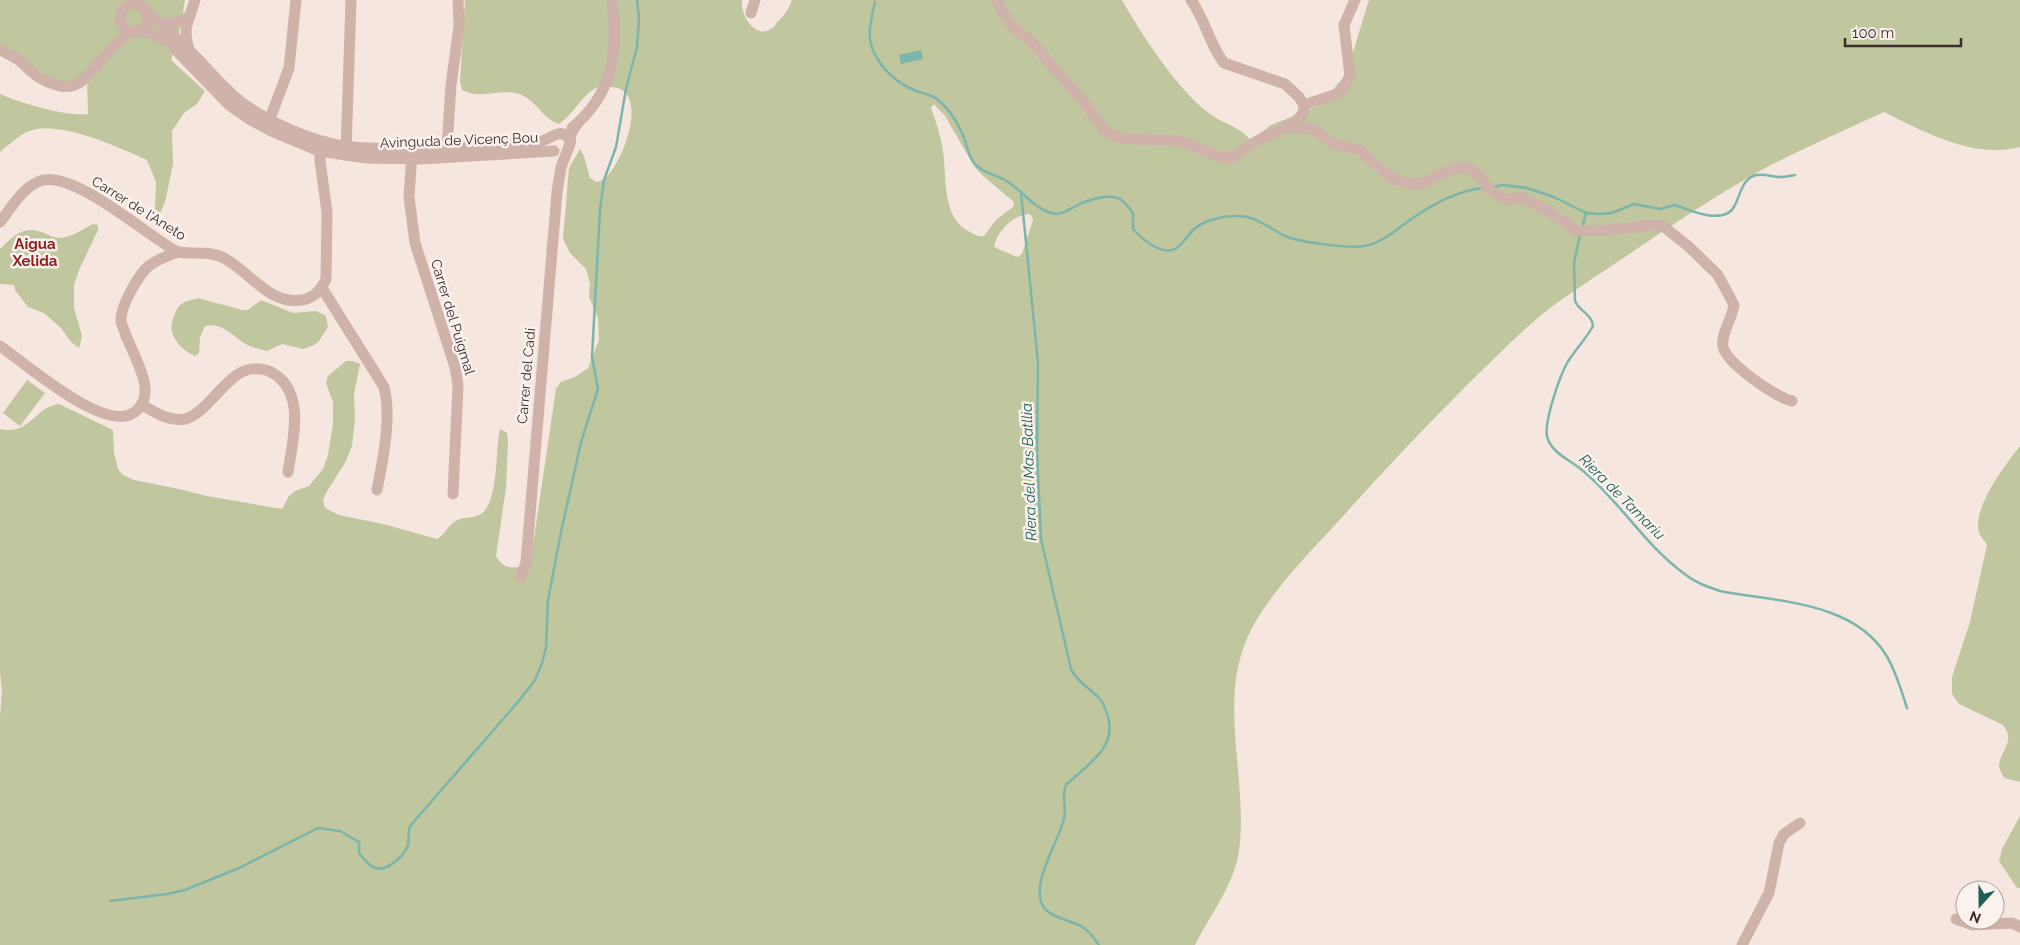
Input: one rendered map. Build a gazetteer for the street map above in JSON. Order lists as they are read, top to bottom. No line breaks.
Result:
{"streets":{"street":["Avinguda de Vicenç Bou","Carrer de l'Aneto","Carrer del Puigmal","Carrer del Cadí"]},"crossings":[["Avinguda de Vicenç Bou","Carrer del Puigmal"],["Avinguda de Vicenç Bou","Carrer del Cadí"]],"districts":["Aigua Xelida"],"water":["Riera del Mas Batllia","Riera de Tamariu"],"scale_bar":"100 m","north":"bottom"}
